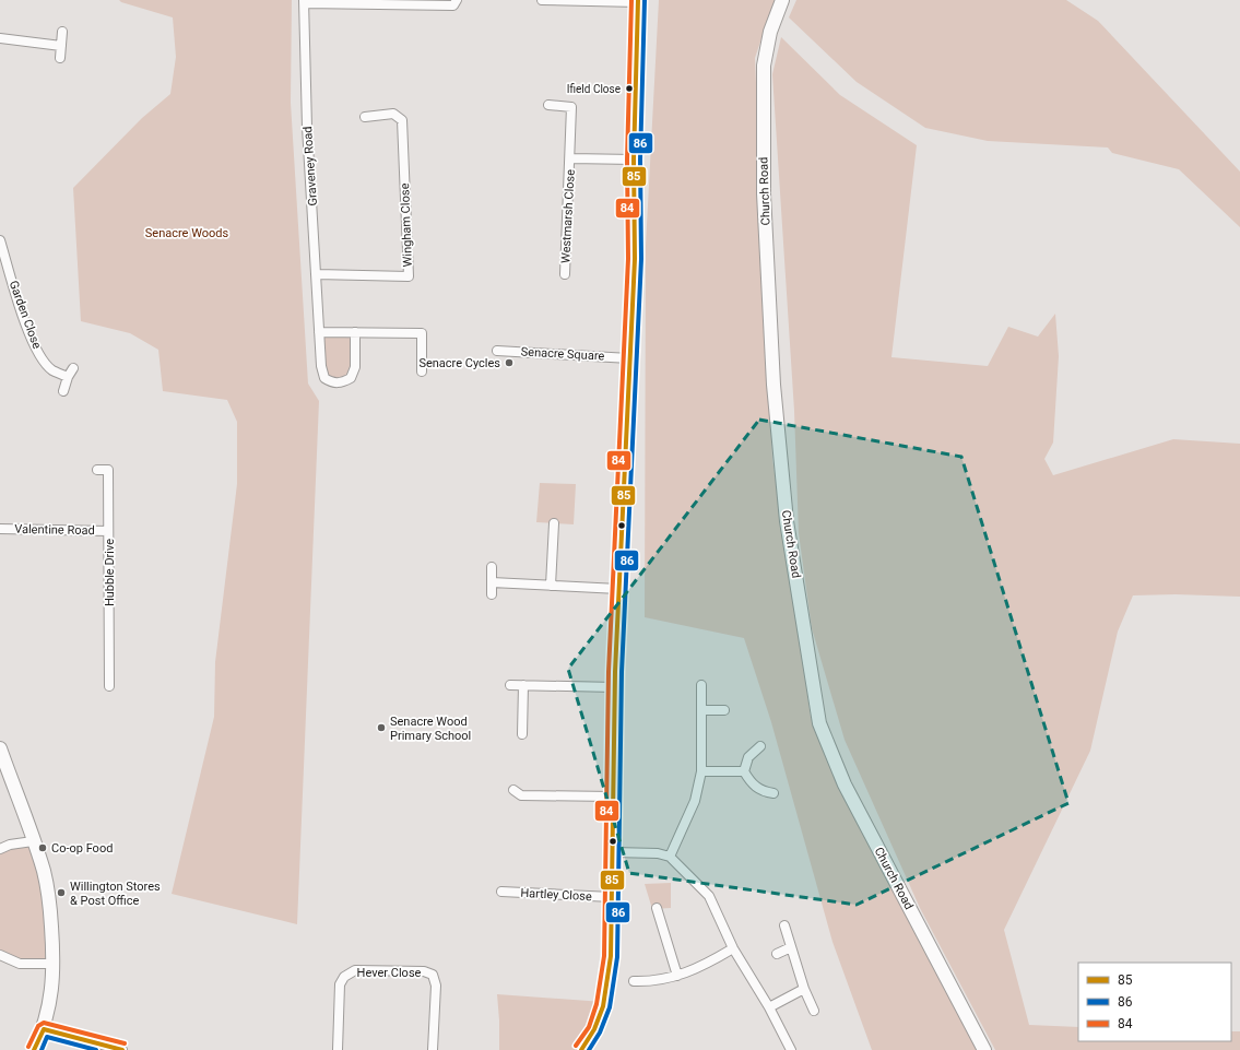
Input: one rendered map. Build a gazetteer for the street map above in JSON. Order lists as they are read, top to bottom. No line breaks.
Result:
{"streets":{"street":["Graveney Road","Church Road","Westmarsh Close","Wingham Close","Garden Close","Senacre Square","Valentine Road","Hubble Drive","Hartley Close","Hever Close"]},"crossings":[["Graveney Road","Wingham Close"],["Valentine Road","Hubble Drive"]],"parks":["Senacre Woods"],"places":["Ifield Close","Senacre Cycles","Senacre Wood Primary School","Co-op Food","Willington Stores & Post Office"],"lines":["transit line 85","transit line 86","transit line 84"],"legend":["85","86","84"]}
